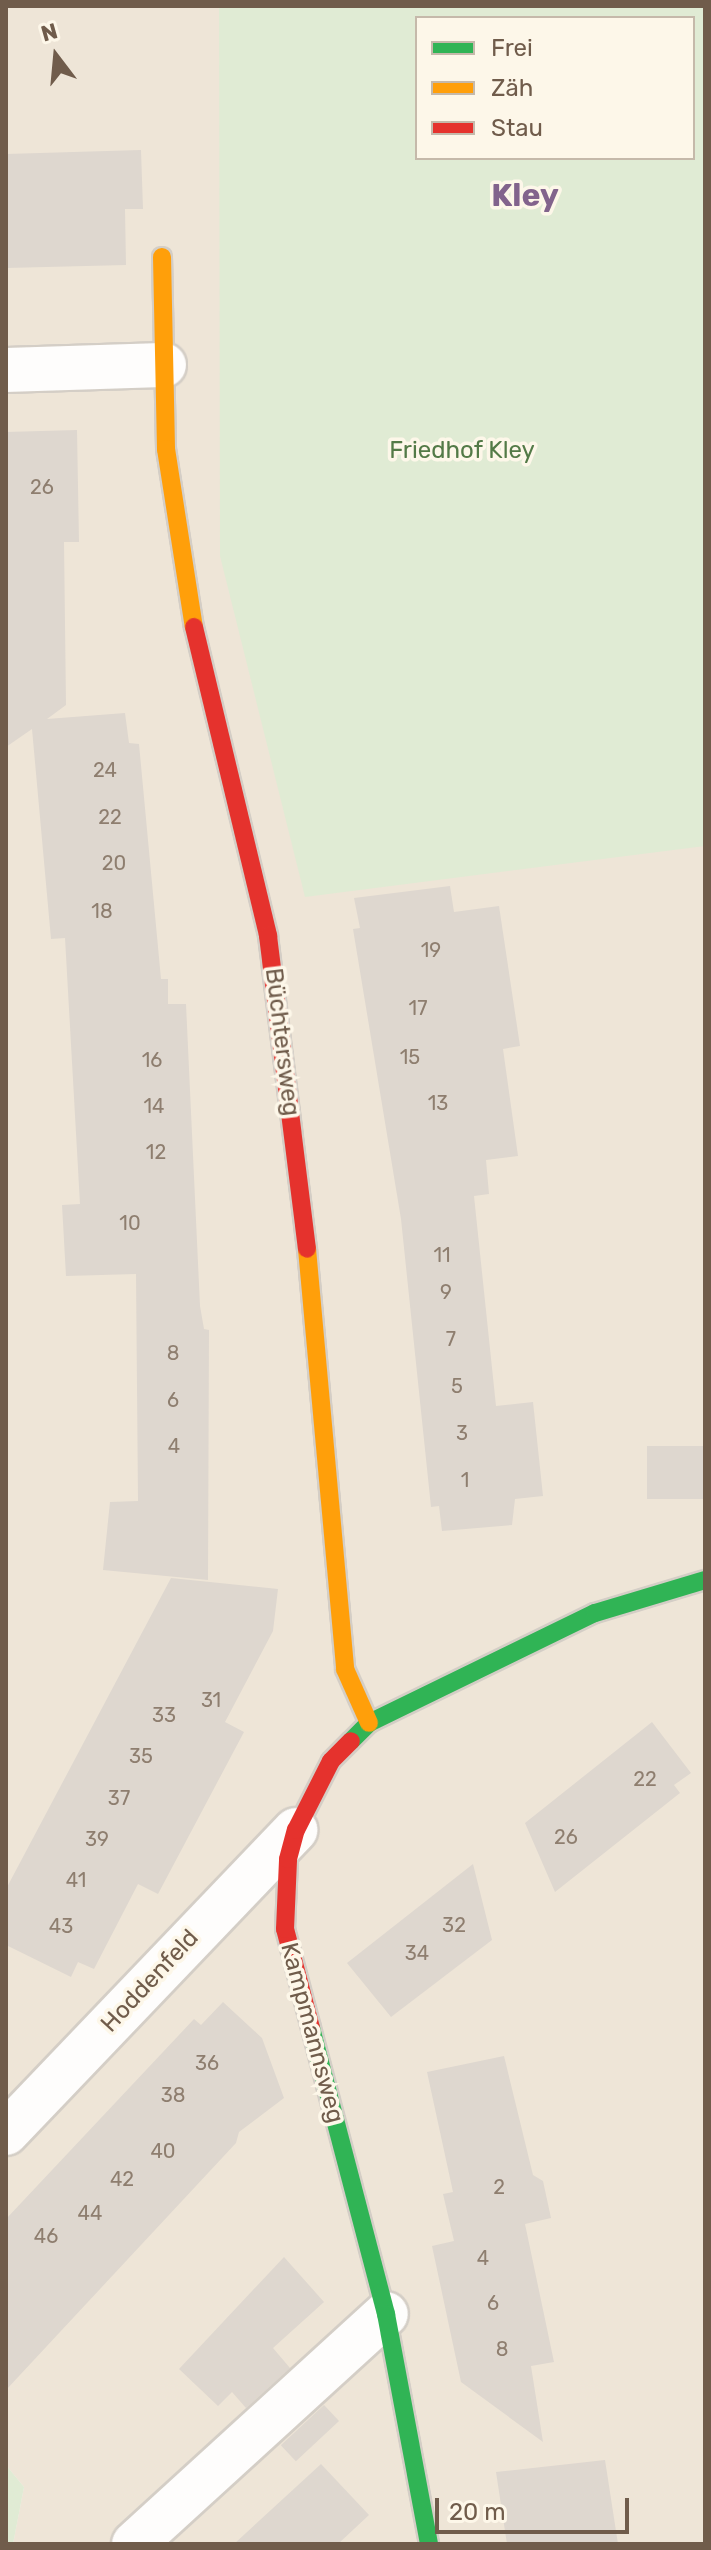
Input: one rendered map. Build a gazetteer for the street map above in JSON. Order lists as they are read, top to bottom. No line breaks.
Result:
{"streets":{"street":["Büchtersweg","Hoddenfeld","Kampmannsweg"]},"crossings":[["Büchtersweg","Kampmannsweg"],["Hoddenfeld","Kampmannsweg"]],"districts":["Kley"],"parks":["Friedhof Kley"],"house_numbers":["26","24","22","20","18","19","17","15","16","13","14","12","10","11","9","7","8","5","6","3","4","1","31","33","35","22","37","26","39","41","32","43","34","36","38","40","42","2","44","46","4","6","8"],"legend":["Frei","Zäh","Stau"],"scale_bar":"20 m","north":"top"}
